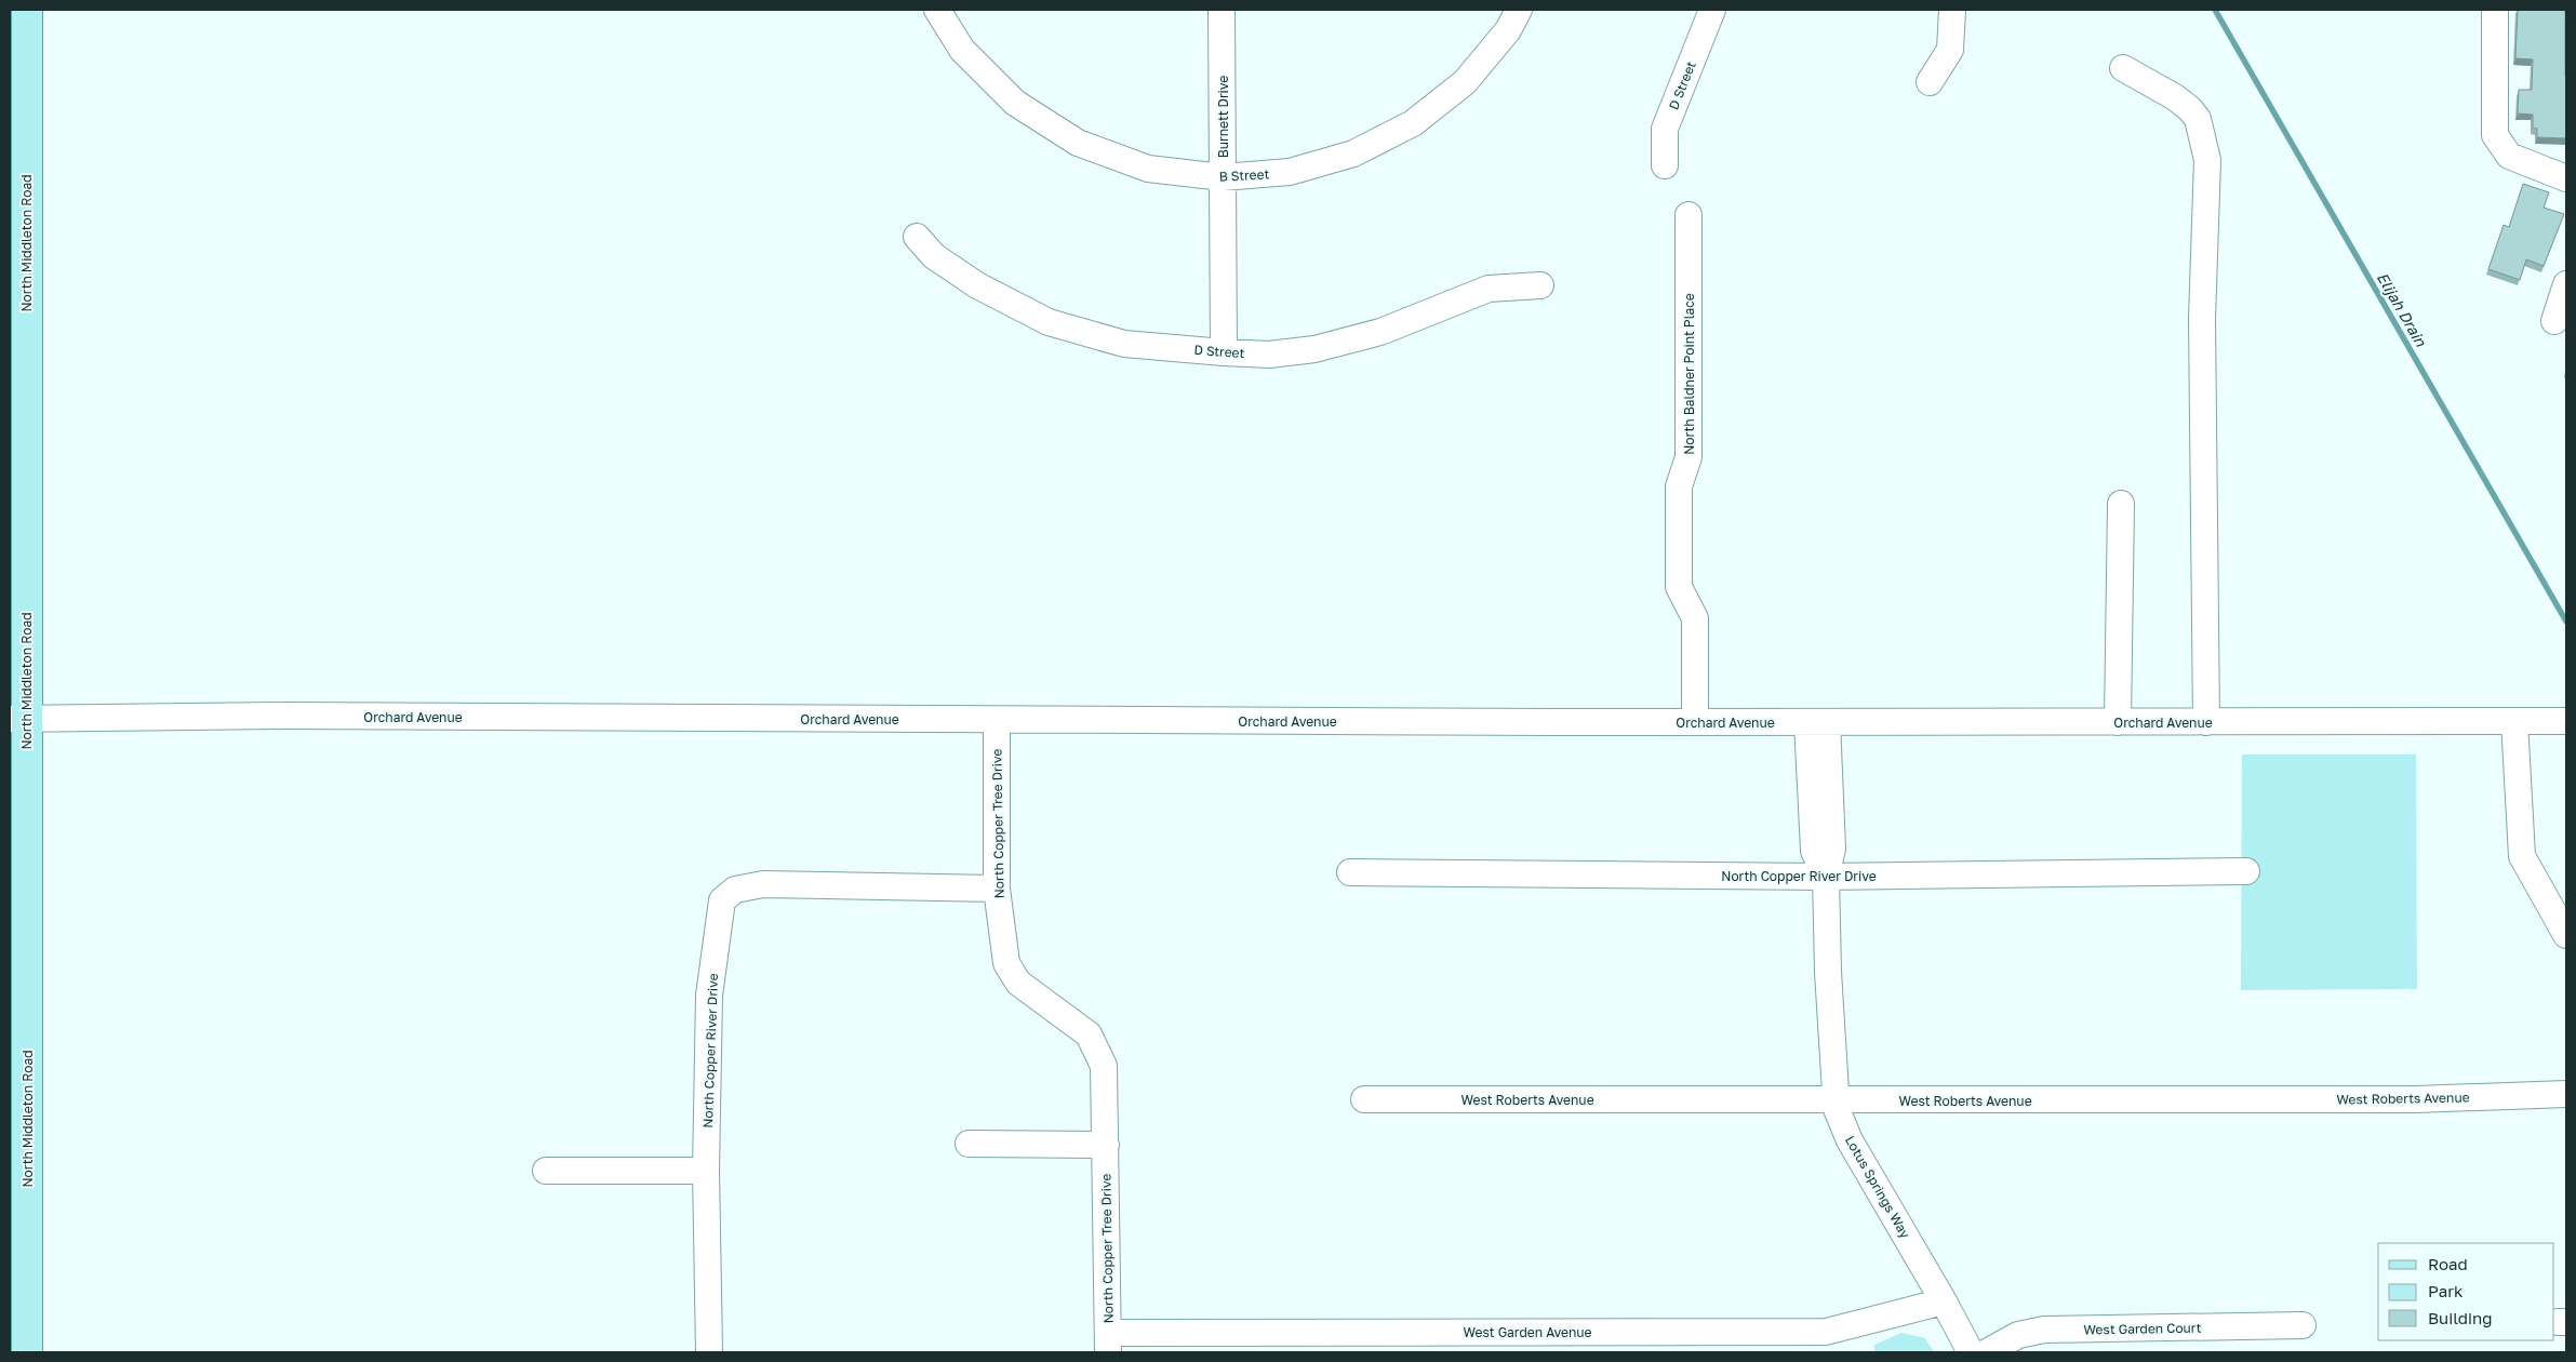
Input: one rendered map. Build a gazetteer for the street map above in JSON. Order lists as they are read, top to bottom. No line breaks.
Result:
{"streets":{"main road":["North Middleton Road"],"street":["D Street","Burnett Drive","B Street","North Baldner Point Place","Orchard Avenue","North Copper Tree Drive","North Copper River Drive","West Roberts Avenue","Lotus Springs Way","West Garden Court","West Garden Avenue"]},"crossings":[["D Street","Burnett Drive"],["Burnett Drive","B Street"],["North Middleton Road","Orchard Avenue"],["North Baldner Point Place","Orchard Avenue"],["Orchard Avenue","North Copper Tree Drive"],["Orchard Avenue","Lotus Springs Way"],["North Copper Tree Drive","North Copper River Drive"],["North Copper Tree Drive","West Garden Avenue"],["North Copper River Drive","Lotus Springs Way"],["West Roberts Avenue","Lotus Springs Way"],["Lotus Springs Way","West Garden Avenue"]],"water":["Elijah Drain"],"legend":["Road","Park","Building"]}
